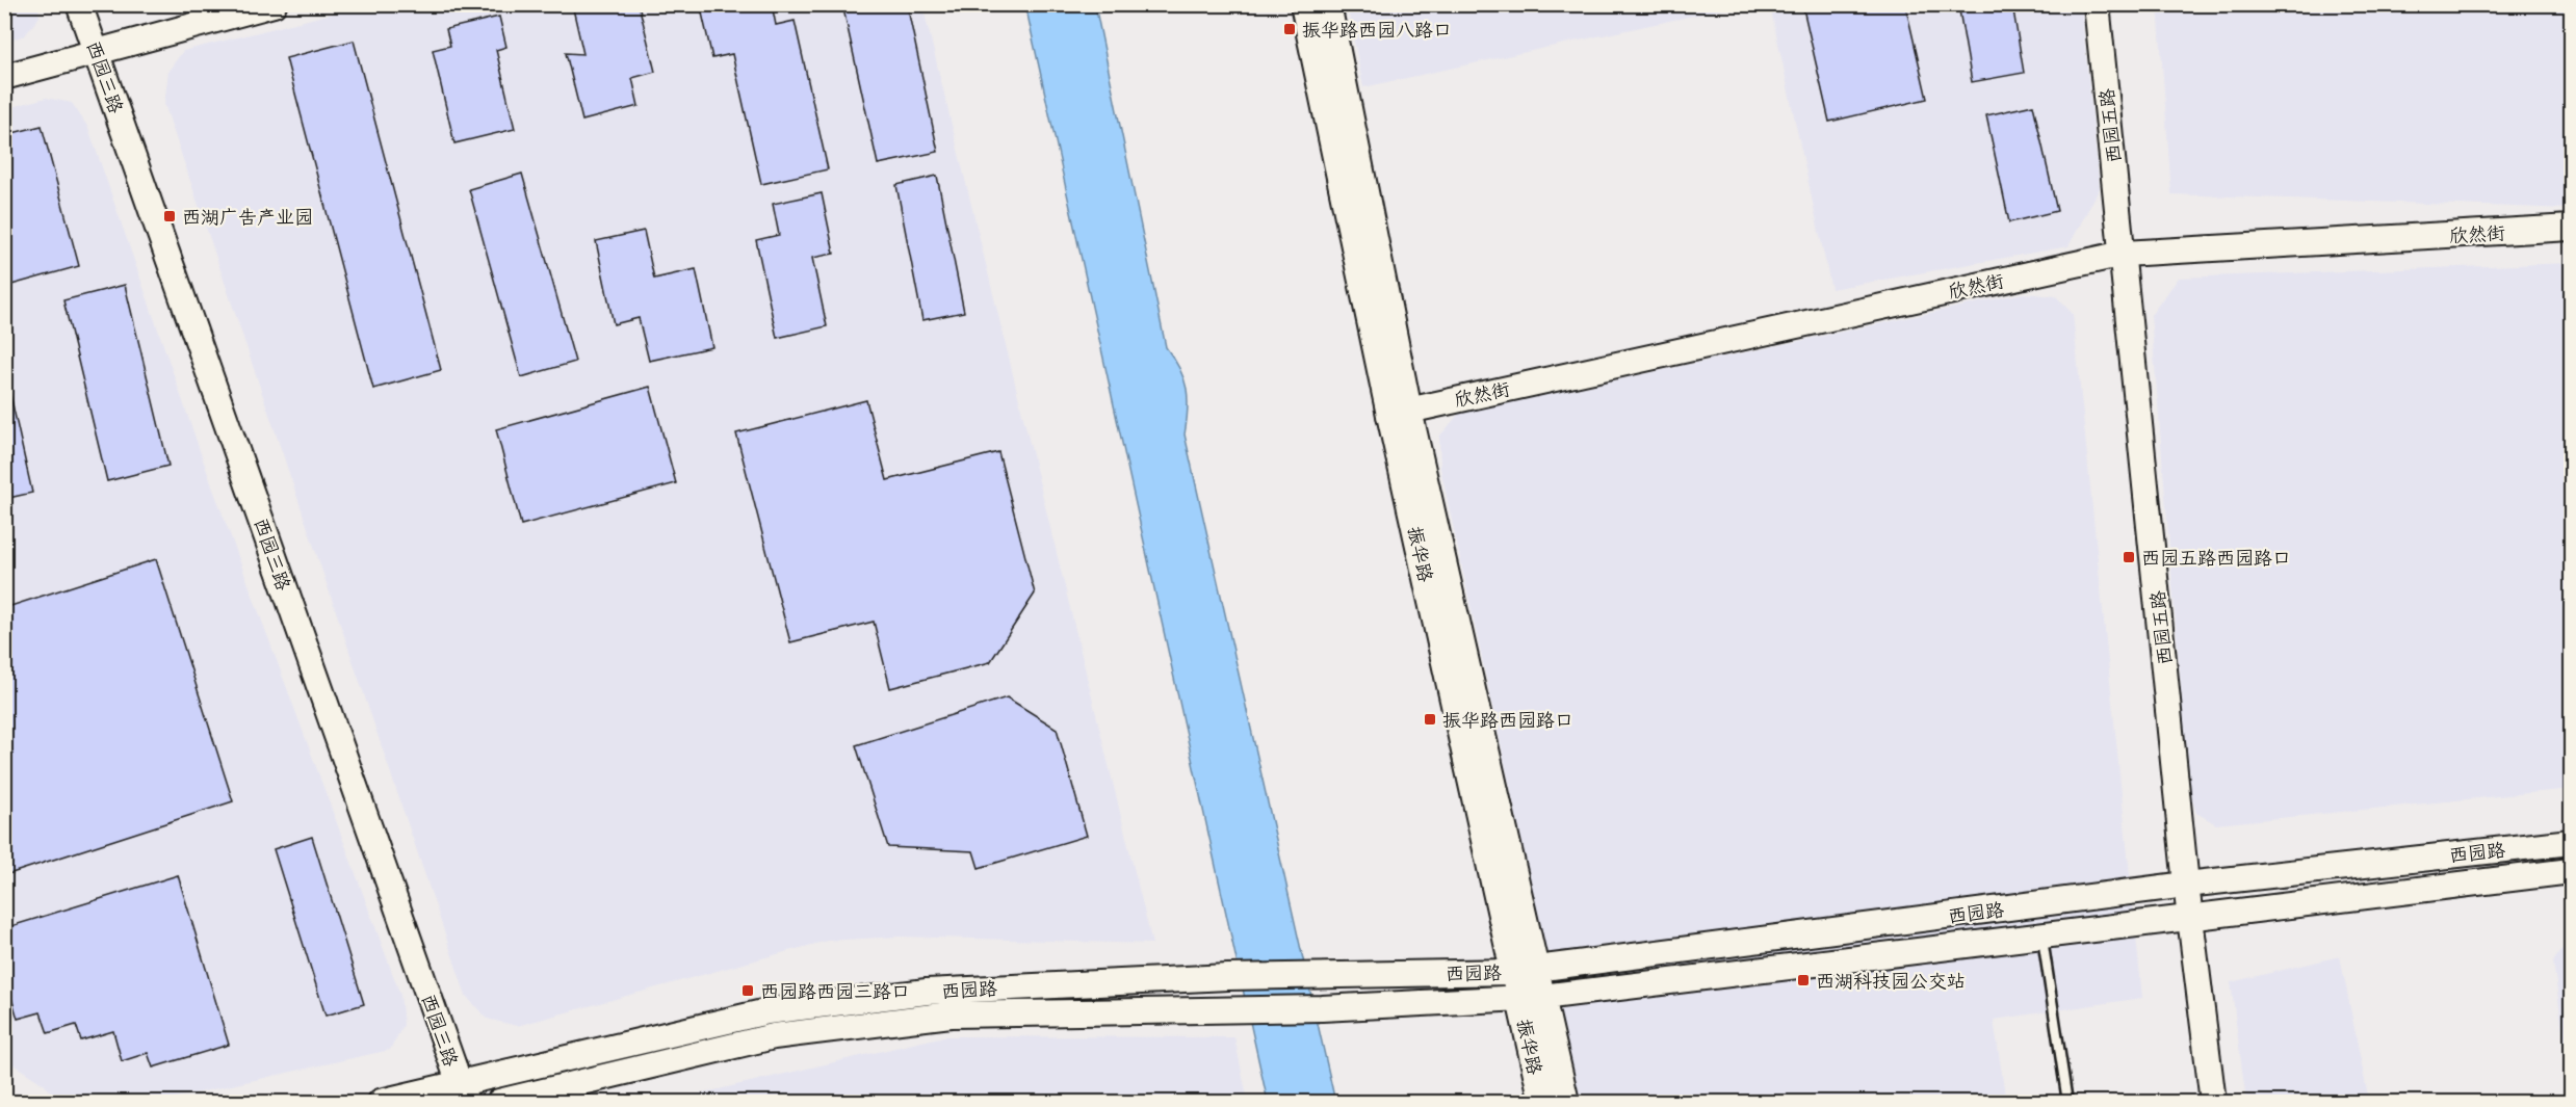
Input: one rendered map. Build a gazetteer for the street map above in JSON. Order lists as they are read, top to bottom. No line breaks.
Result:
{"streets":{"main road":["西园三路","西园五路","欣然街","振华路","西园路"]},"crossings":[["西园三路","西园路"],["西园五路","欣然街"],["西园五路","西园路"],["欣然街","振华路"],["振华路","西园路"]],"places":{"transit":["振华路西园八路口","西湖广告产业园","西园五路西园路口","振华路西园路口","西湖科技园公交站","西园路西园三路口"]}}
